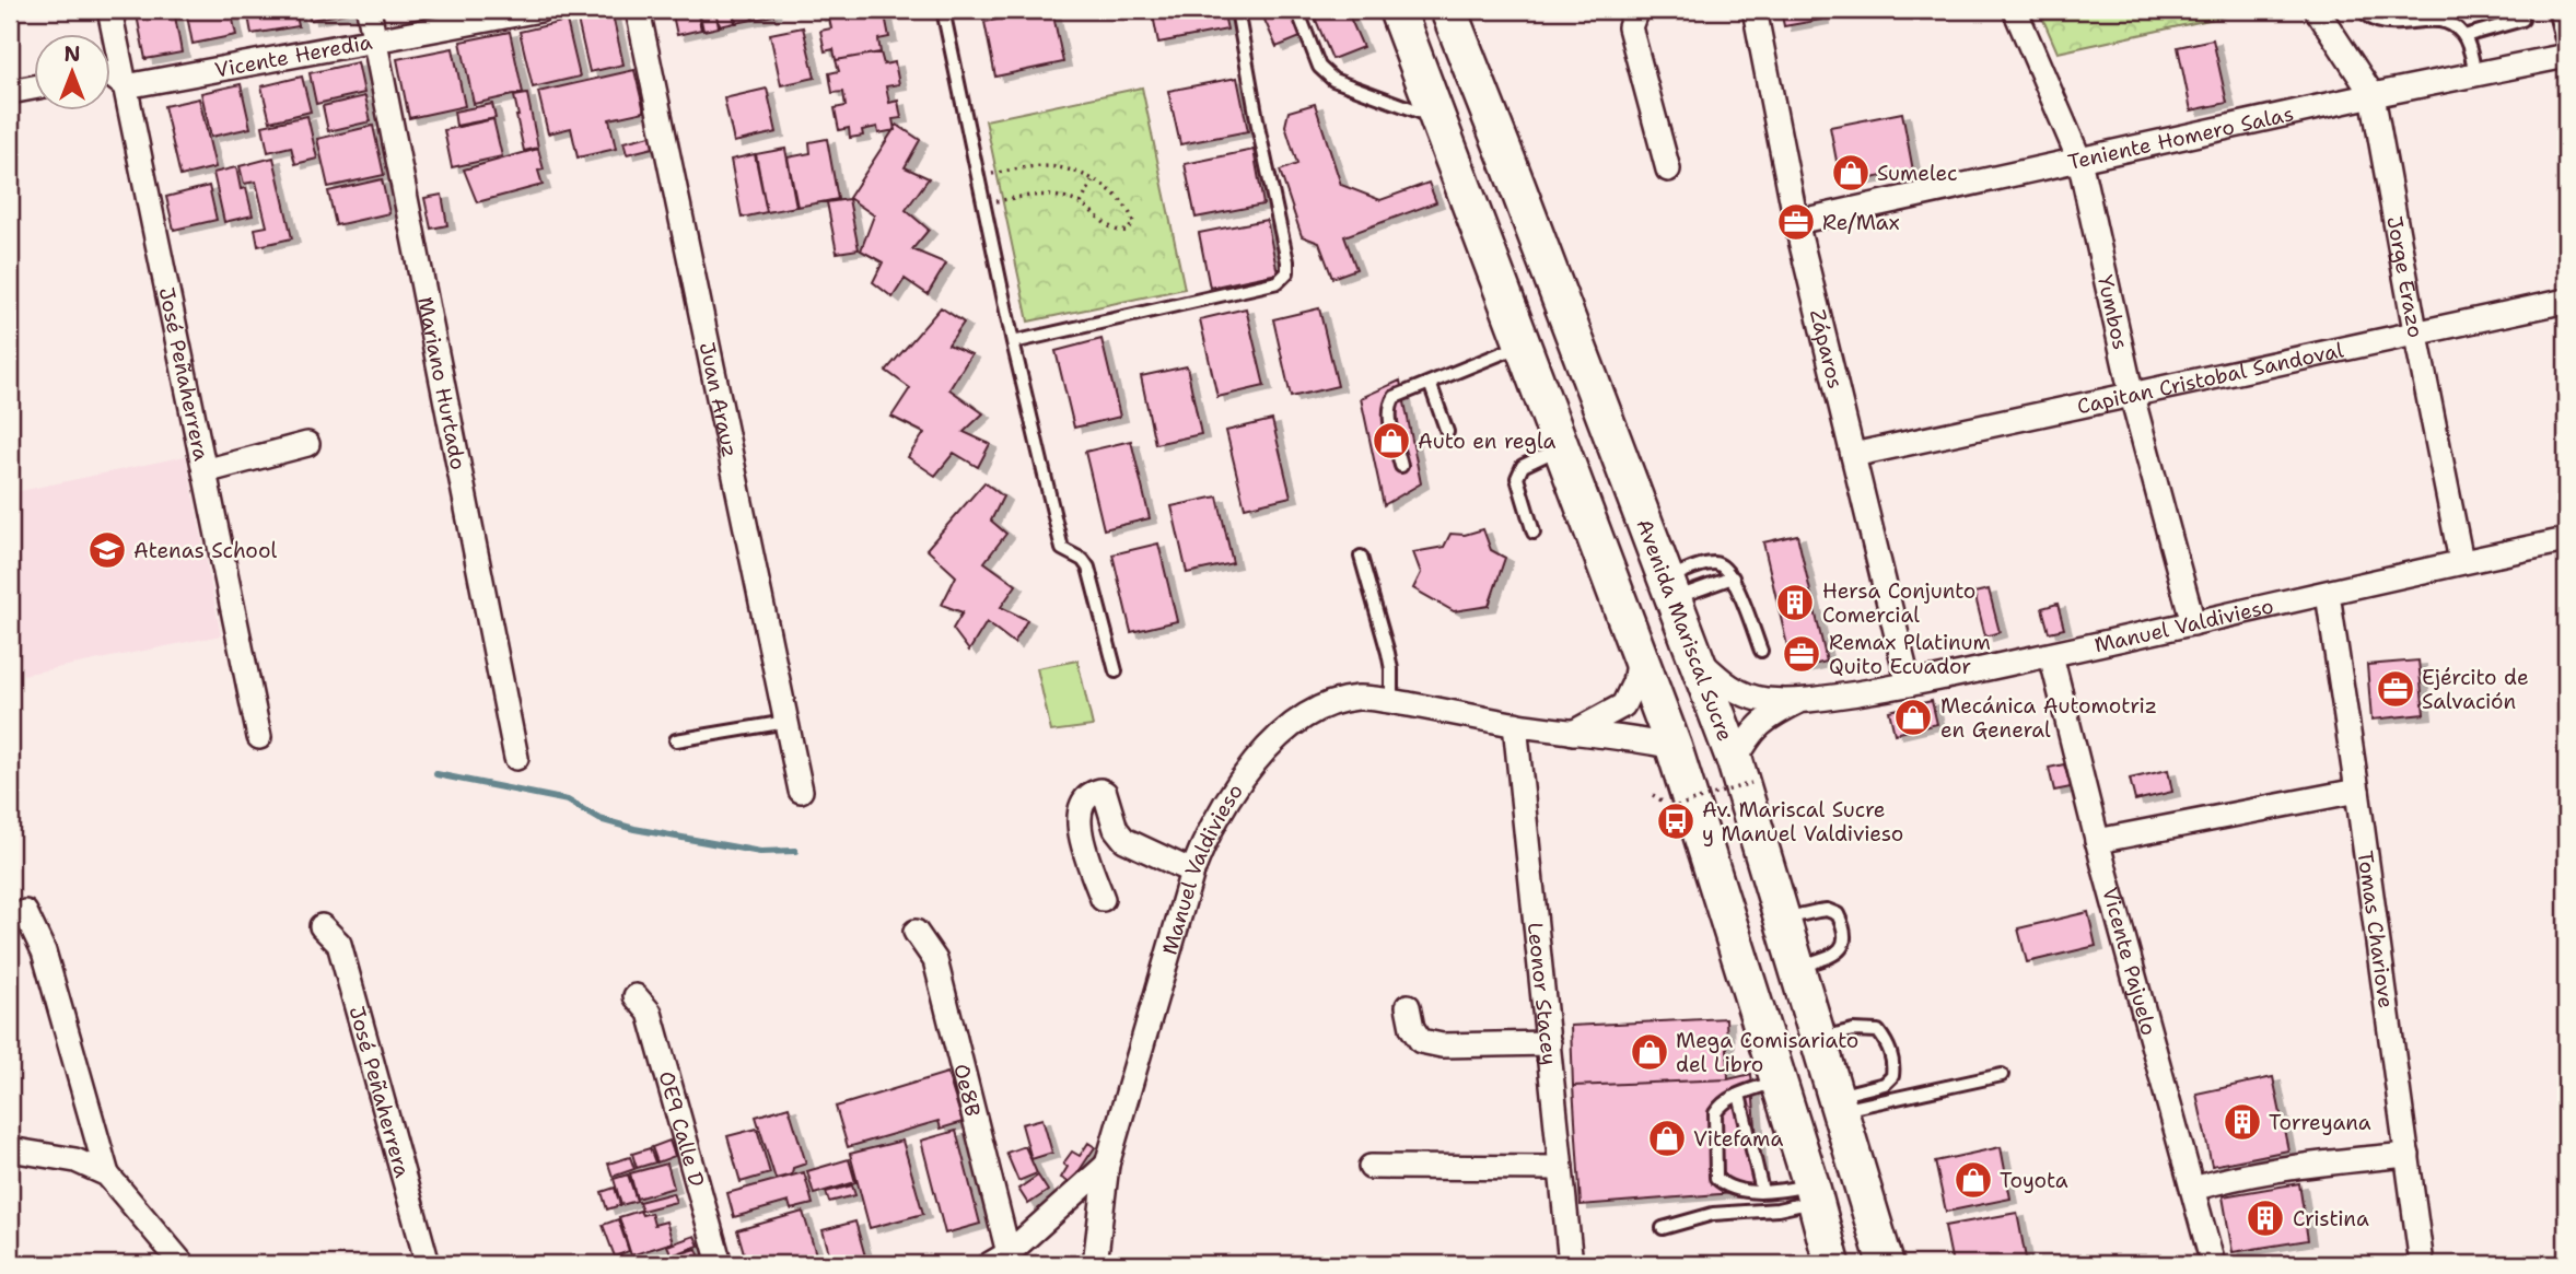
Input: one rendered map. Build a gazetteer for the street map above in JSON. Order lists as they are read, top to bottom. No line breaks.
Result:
{"streets":{"main road":["Avenida Mariscal Sucre"],"street":["Vicente Heredia","Teniente Homero Salas","Jorge Erazo","Yumbos","Záparos","José Peñaherrera","Capitan Cristobal Sandoval","Mariano Hurtado","Juan Arauz","Manuel Valdivieso","Tomas Chariove","Vicente Pajuelo","Leonor Stacey","Oe8B","OE9 Calle D"]},"crossings":[["Vicente Heredia","José Peñaherrera"],["Vicente Heredia","Mariano Hurtado"],["Teniente Homero Salas","Jorge Erazo"],["Teniente Homero Salas","Yumbos"],["Teniente Homero Salas","Záparos"],["Jorge Erazo","Capitan Cristobal Sandoval"],["Jorge Erazo","Manuel Valdivieso"],["Yumbos","Capitan Cristobal Sandoval"],["Yumbos","Manuel Valdivieso"],["Záparos","Capitan Cristobal Sandoval"],["Záparos","Manuel Valdivieso"],["Manuel Valdivieso","Avenida Mariscal Sucre"],["Manuel Valdivieso","Tomas Chariove"],["Manuel Valdivieso","Vicente Pajuelo"],["Manuel Valdivieso","Leonor Stacey"]],"places":{"shop":["Sumelec","Auto en regla","Mecánica Automotriz en General","Mega Comisariato del Libro","Vitefama","Toyota"],"office":["Re/Max","Remax Platinum Quito Ecuador","Ejército de Salvación"],"school or university":["Atenas School"],"building":["Hersa Conjunto Comercial","Torreyana","Cristina"],"bus stop":["Av. Mariscal Sucre y Manuel Valdivieso"]},"north":"top"}
